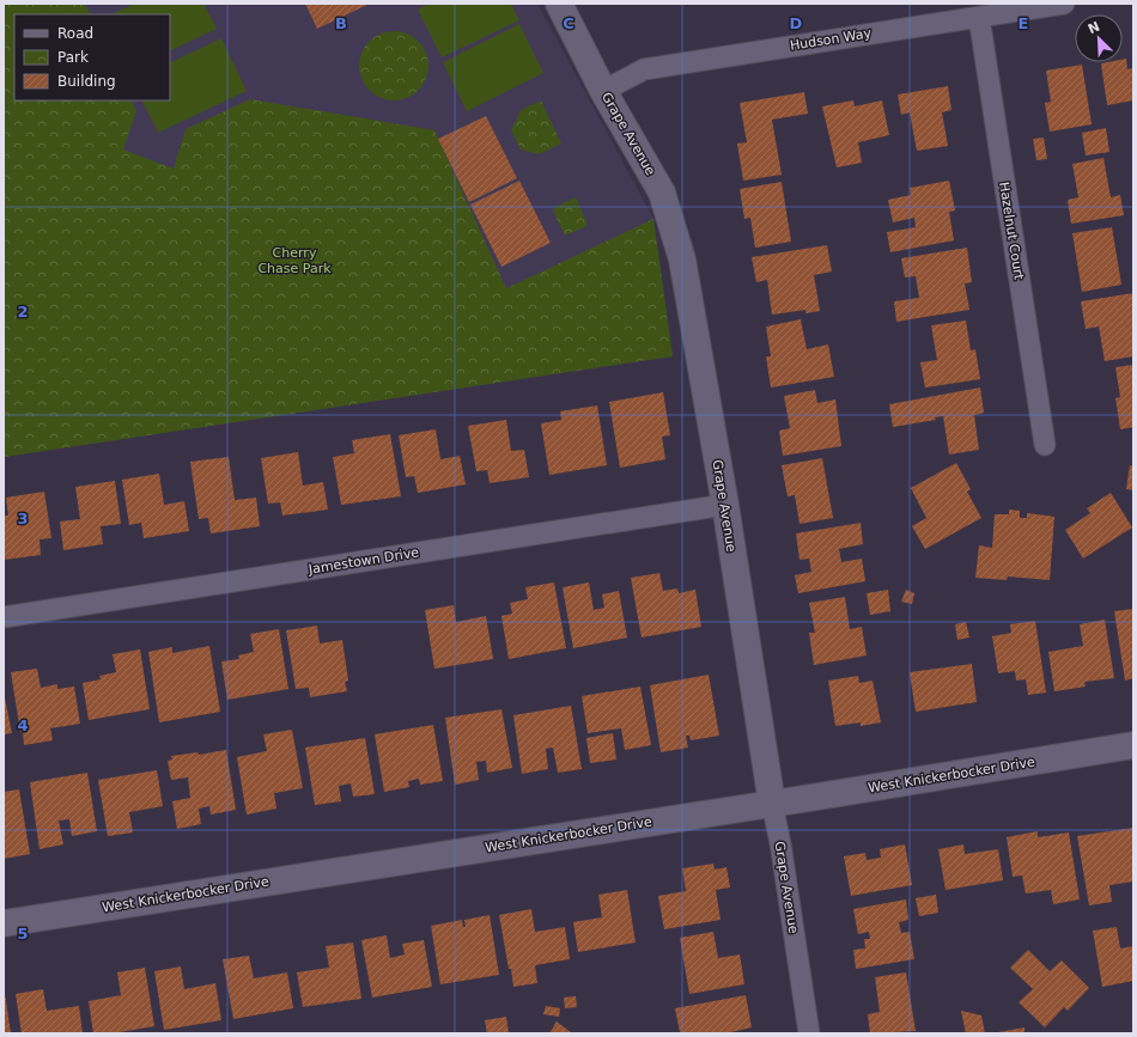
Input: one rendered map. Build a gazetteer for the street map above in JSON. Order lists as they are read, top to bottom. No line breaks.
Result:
{"streets":{"street":["Hudson Way","Grape Avenue","Hazelnut Court","Jamestown Drive","West Knickerbocker Drive"]},"crossings":[["Hudson Way","Grape Avenue"],["Hudson Way","Hazelnut Court"],["Grape Avenue","Jamestown Drive"],["Grape Avenue","West Knickerbocker Drive"]],"parks":["Cherry Chase Park"],"legend":["Road","Park","Building"],"north":"top left","grid":{"columns":["B","C","D","E"],"rows":["2","3","4","5"]}}
